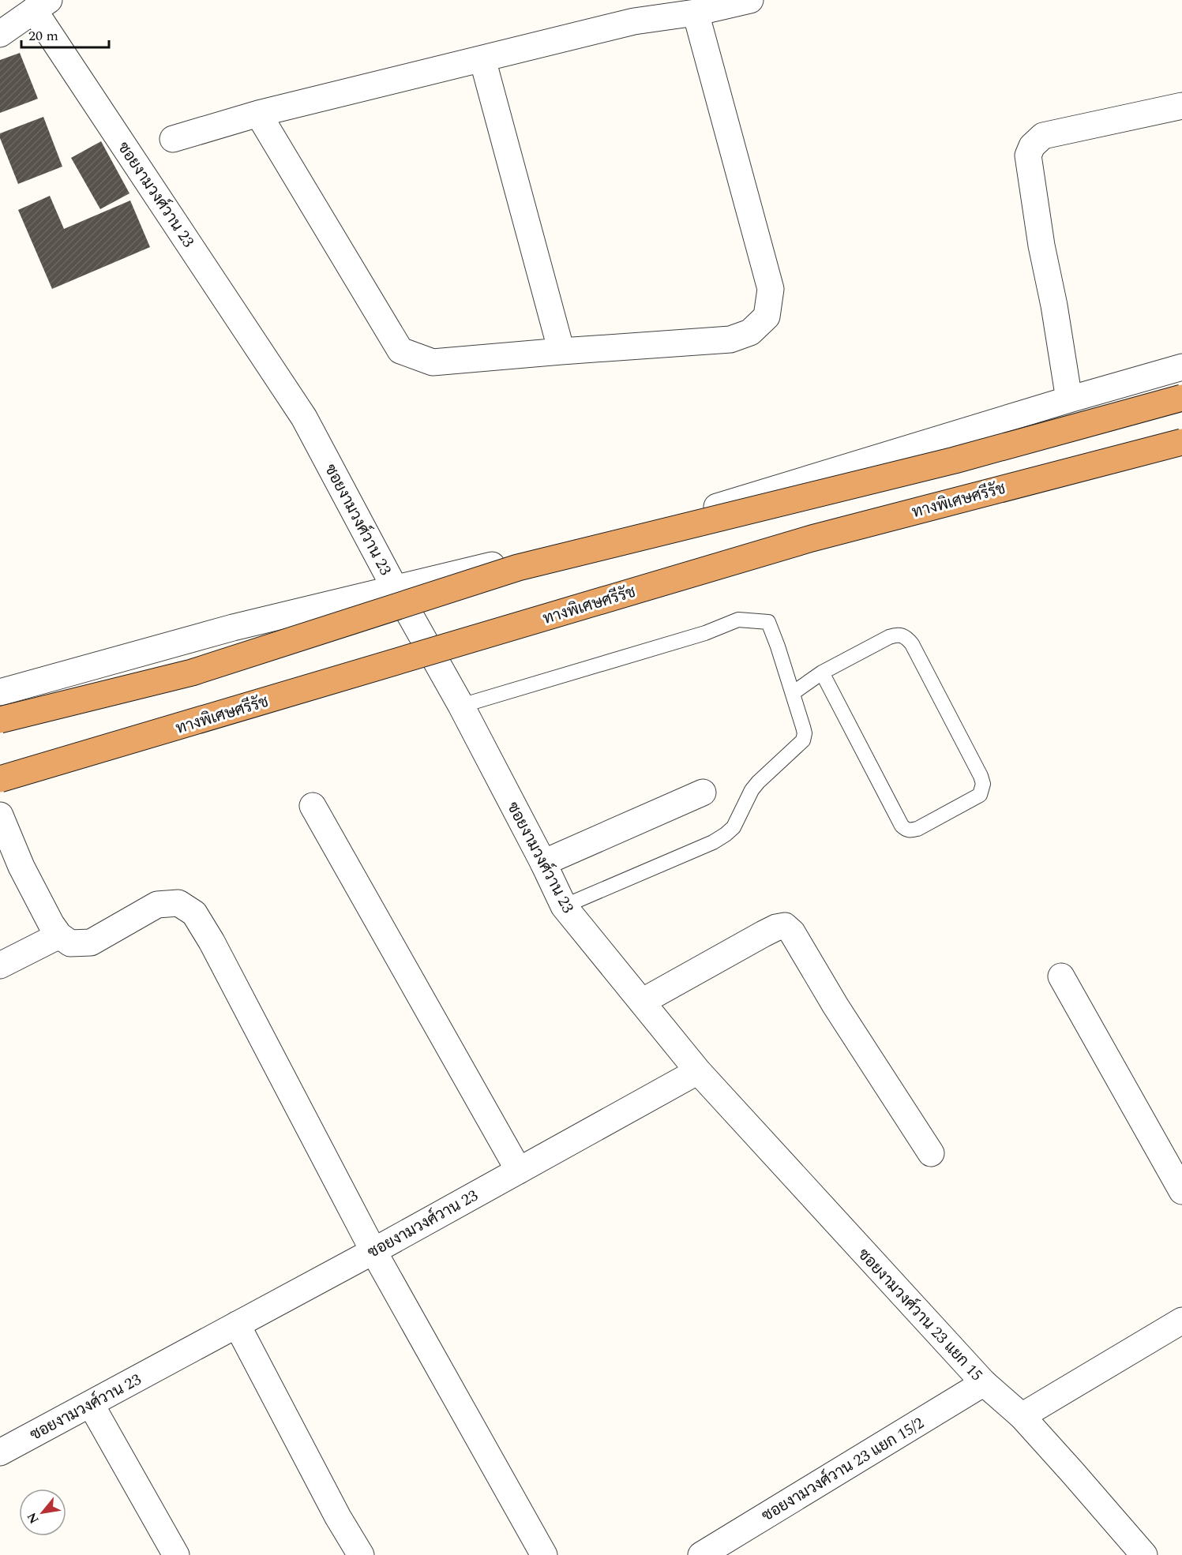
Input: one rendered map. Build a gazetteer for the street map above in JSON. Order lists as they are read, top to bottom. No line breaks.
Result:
{"streets":{"highway":["ทางพิเศษศรีรัช"],"street":["ซอยงามวงศ์วาน 23","ซอยงามวงศ์วาน 23 แยก 15","ซอยงามวงศ์วาน 23 แยก 15/2"]},"crossings":[["ซอยงามวงศ์วาน 23","ซอยงามวงศ์วาน 23 แยก 15"],["ซอยงามวงศ์วาน 23 แยก 15","ซอยงามวงศ์วาน 23 แยก 15/2"]],"scale_bar":"20 m","north":"bottom left"}
